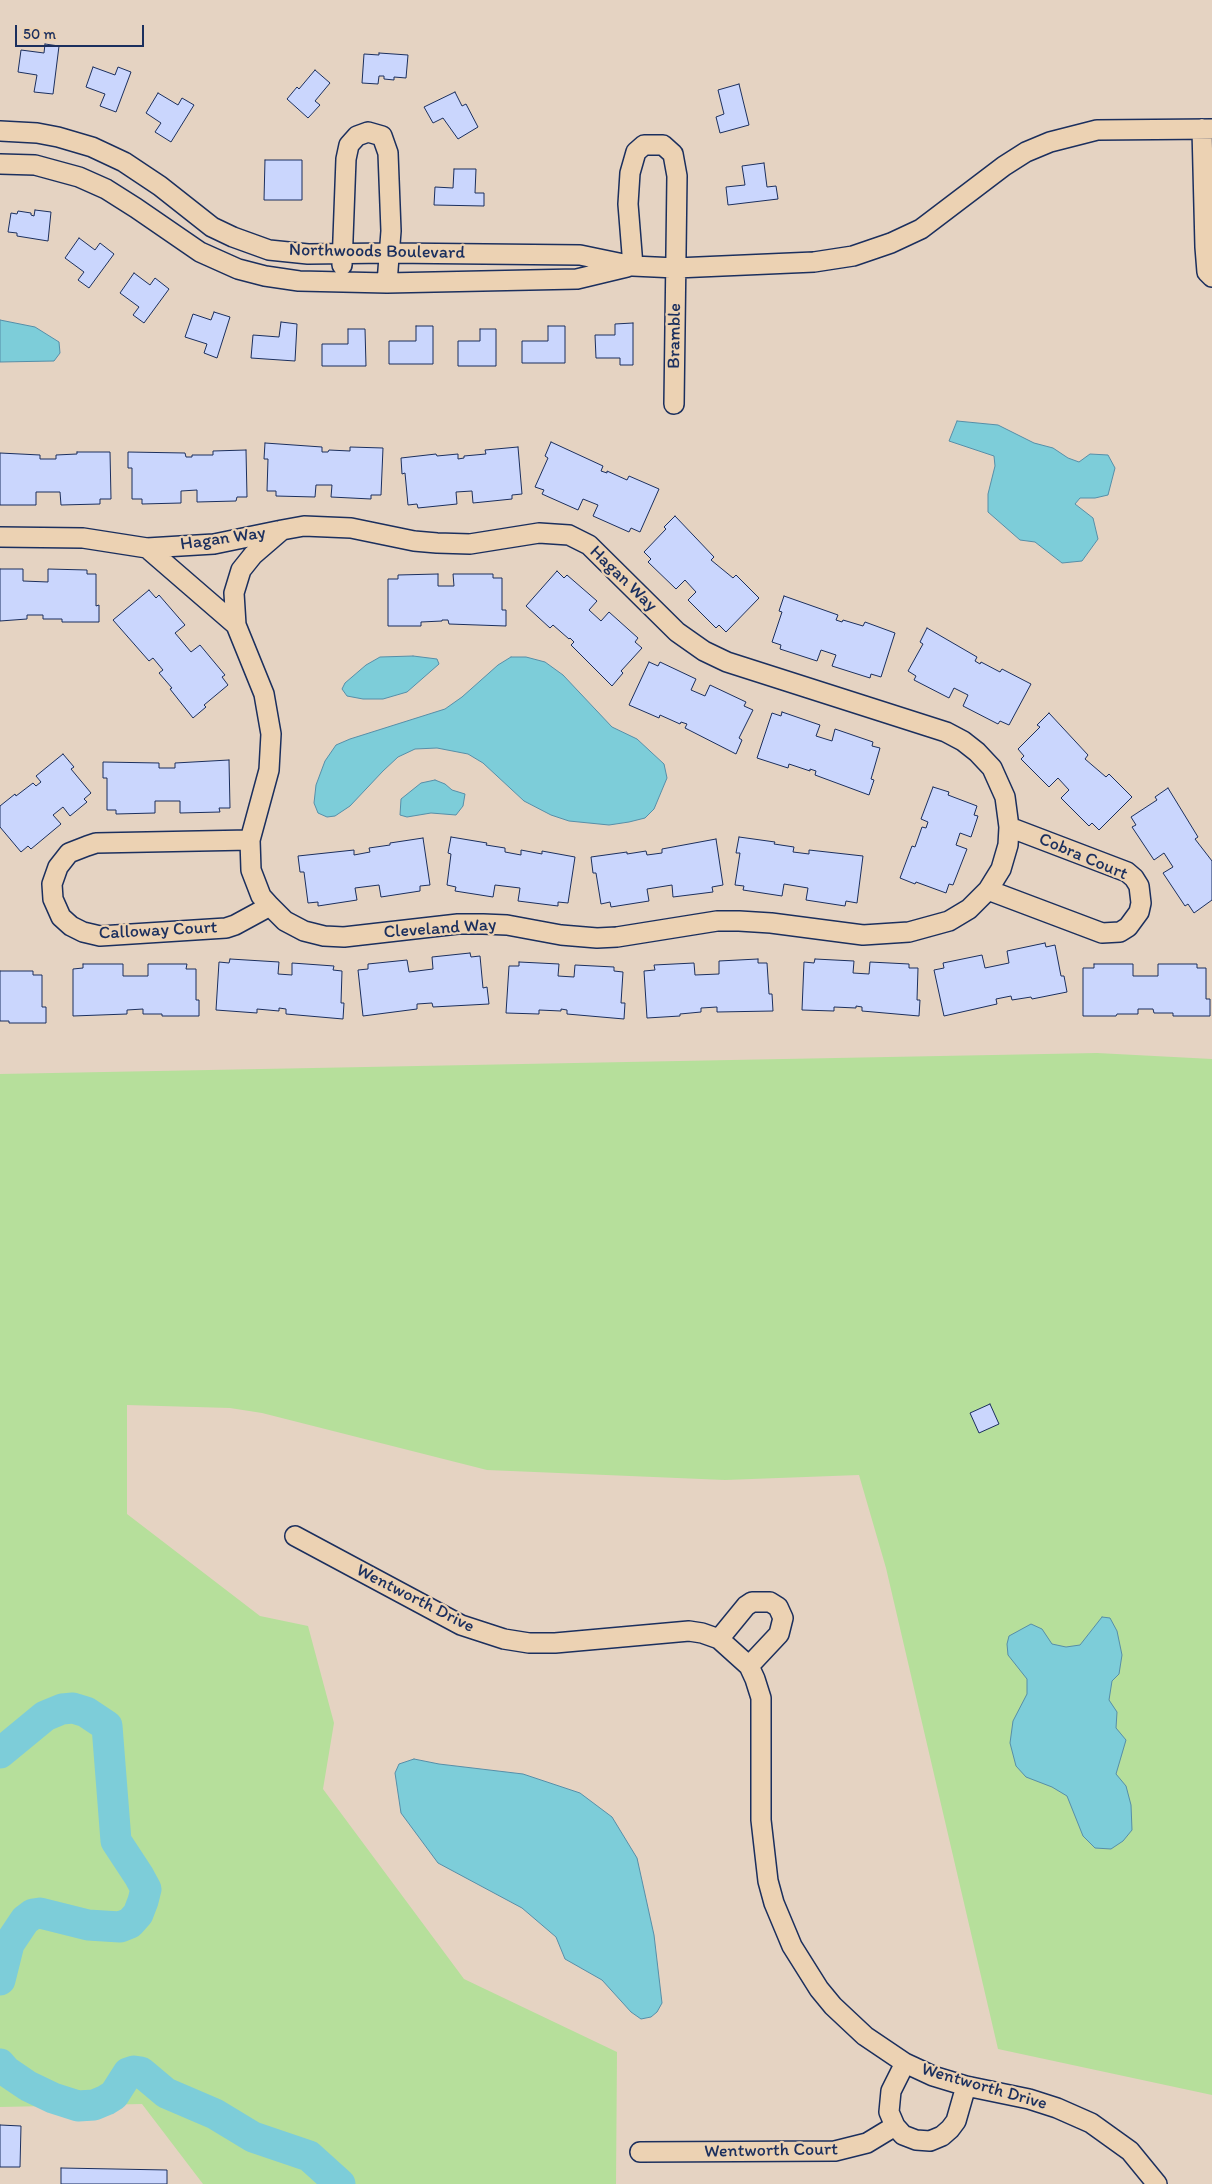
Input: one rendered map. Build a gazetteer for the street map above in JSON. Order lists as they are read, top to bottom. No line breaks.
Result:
{"streets":{"street":["Northwoods Boulevard","Bramble","Hagan Way","Cobra Court","Cleveland Way","Calloway Court","Wentworth Drive","Wentworth Court"]},"crossings":[["Northwoods Boulevard","Bramble"],["Hagan Way","Cobra Court"],["Hagan Way","Cleveland Way"],["Cobra Court","Cleveland Way"],["Cleveland Way","Calloway Court"],["Wentworth Drive","Wentworth Court"]],"scale_bar":"50 m"}
